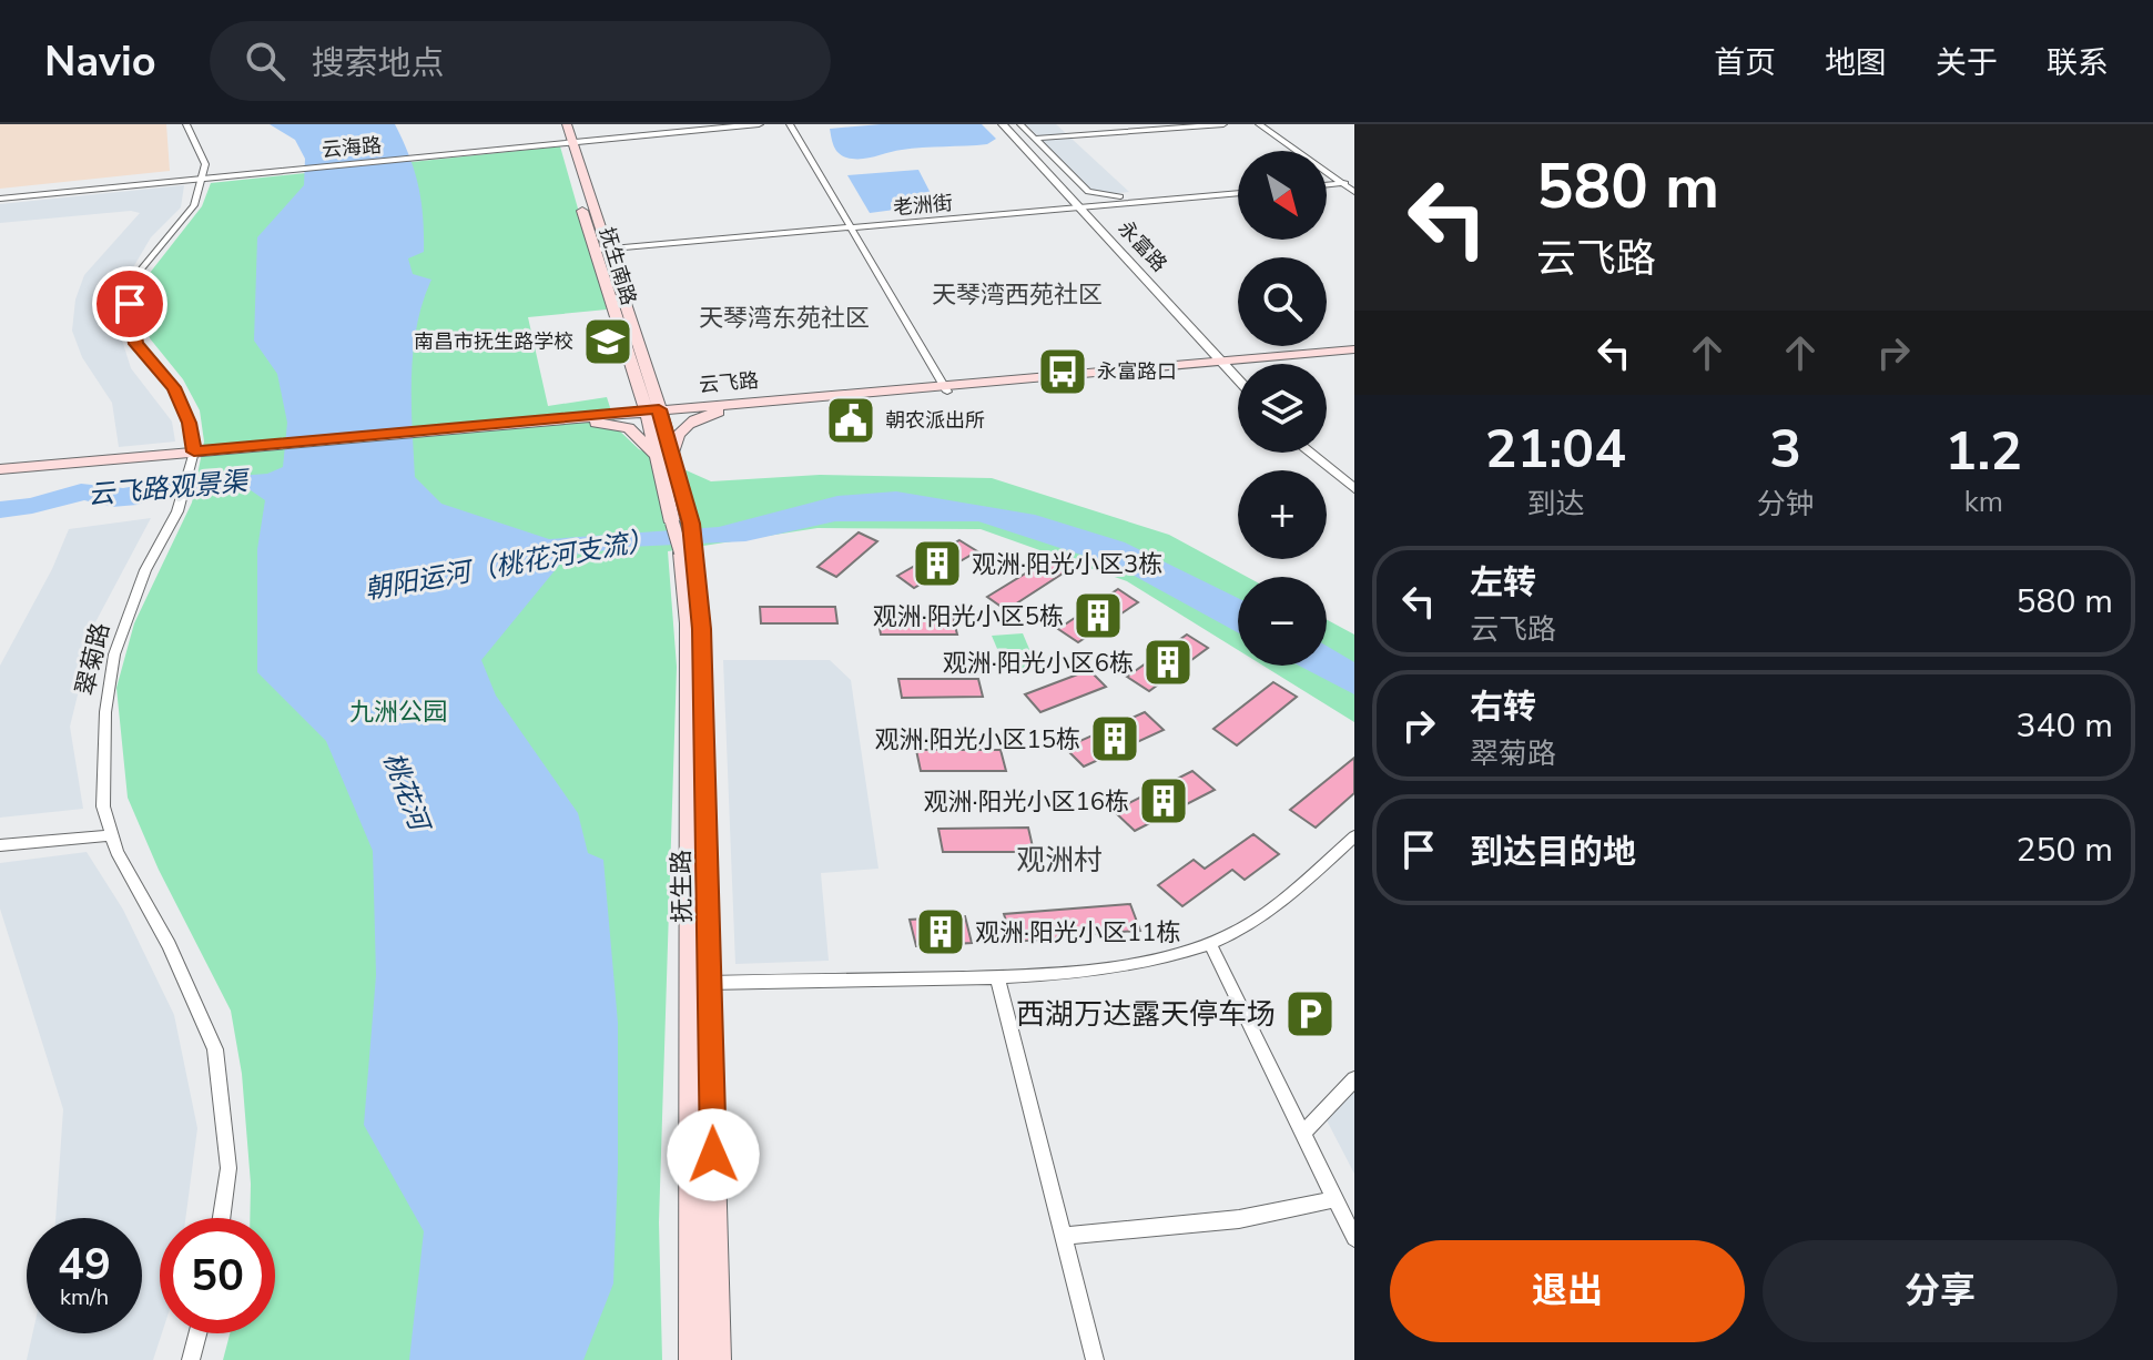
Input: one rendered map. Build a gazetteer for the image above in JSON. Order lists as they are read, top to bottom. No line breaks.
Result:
{"streets":{"main road":["抚生南路","云飞路","抚生路"],"street":["云海路","老洲街","永富路","翠菊路"]},"crossings":[["云海路","抚生南路"],["老洲街","永富路"],["老洲街","抚生南路"],["永富路","云飞路"],["抚生南路","云飞路"],["抚生南路","抚生路"],["云飞路","翠菊路"],["云飞路","抚生路"]],"districts":["天琴湾西苑社区","天琴湾东苑社区","观洲村"],"water":["云飞路观景渠","朝阳运河（桃花河支流）","桃花河"],"parks":["九洲公园"],"places":{"school or university":["南昌市抚生路学校"],"bus stop":["永富路口"],"public building":["朝农派出所"],"building":["观洲·阳光小区3栋","观洲·阳光小区5栋","观洲·阳光小区6栋","观洲·阳光小区15栋","观洲·阳光小区16栋","观洲·阳光小区11栋"],"parking":["西湖万达露天停车场"]},"north":"bottom right","page":{"header":"Navio","search":"搜索地点","nav":["首页","地图","关于","联系"],"turn":["580 m","云飞路"],"map_buttons":["+","−"],"eta":["21:04","到达","3","分钟","1.2","km"],"list":[{"name":"左转","note":"云飞路","value":"580 m"},{"name":"右转","note":"翠菊路","value":"340 m"},{"name":"到达目的地","value":"250 m"}],"speed":"49 km/h","limit":"50","buttons":["退出","分享"]}}
